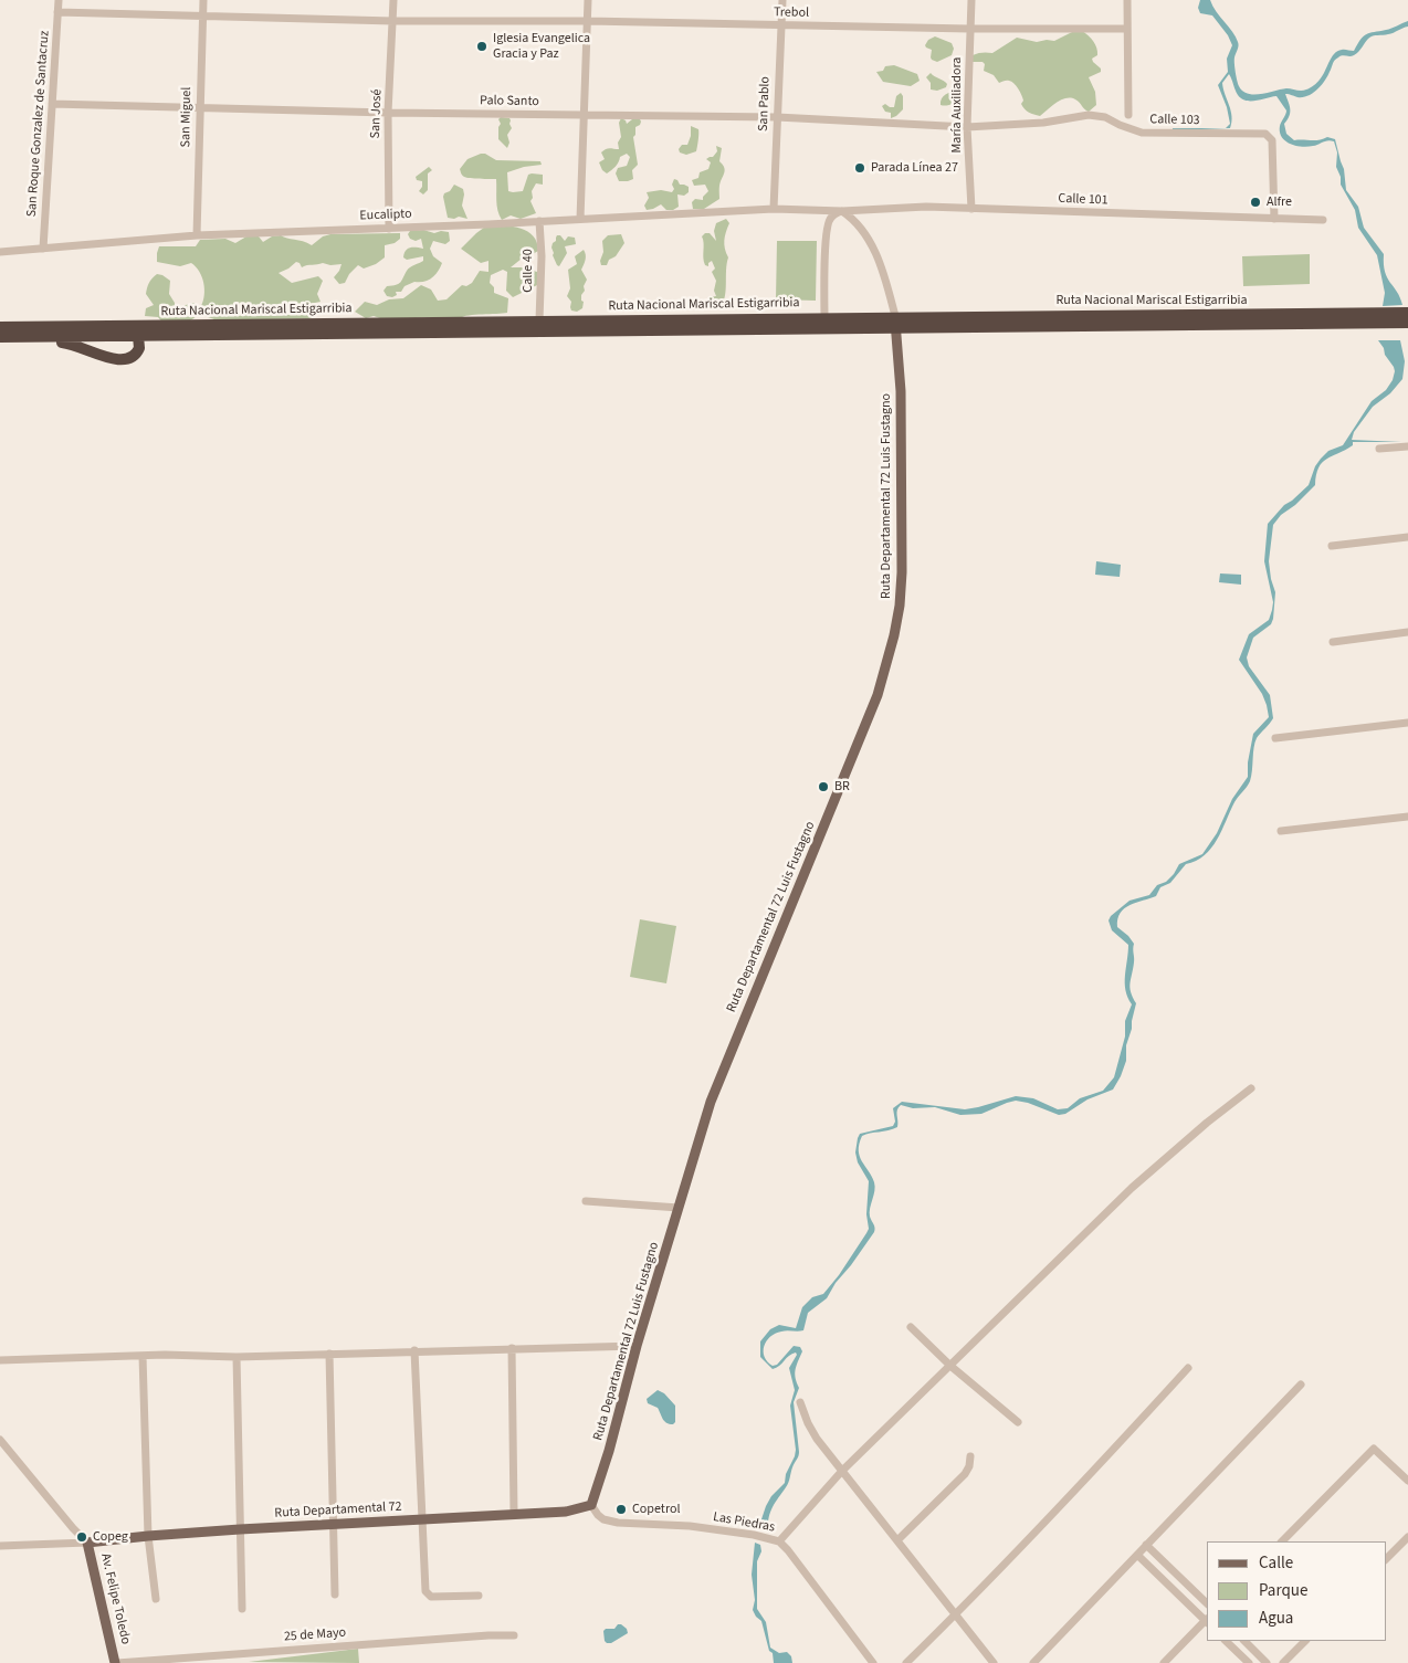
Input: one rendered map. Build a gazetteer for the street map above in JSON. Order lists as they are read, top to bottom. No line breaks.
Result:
{"streets":{"highway":["Ruta Nacional Mariscal Estigarribia"],"main road":["Ruta Departamental 72 Luis Fustagno","Ruta Departamental 72","Av. Felipe Toledo"],"street":["Trebol","Palo Santo","San Pablo","María Auxiliadora","San José","San Miguel","Calle 103","San Roque Gonzalez de Santacruz","Calle 101","Eucalipto","Calle 40","Las Piedras","25 de Mayo"]},"crossings":[["Trebol","San Pablo"],["Trebol","María Auxiliadora"],["Trebol","San José"],["Trebol","San Miguel"],["Trebol","San Roque Gonzalez de Santacruz"],["Palo Santo","San Pablo"],["Palo Santo","María Auxiliadora"],["Palo Santo","San José"],["Palo Santo","San Miguel"],["Palo Santo","Calle 103"],["Palo Santo","San Roque Gonzalez de Santacruz"],["San Pablo","Calle 101"],["San Pablo","Eucalipto"],["María Auxiliadora","Calle 103"],["María Auxiliadora","Calle 101"],["San José","Eucalipto"],["San Miguel","Eucalipto"],["Calle 103","Calle 101"],["San Roque Gonzalez de Santacruz","Eucalipto"],["Calle 101","Eucalipto"],["Eucalipto","Calle 40"],["Calle 40","Ruta Nacional Mariscal Estigarribia"],["Ruta Nacional Mariscal Estigarribia","Ruta Departamental 72 Luis Fustagno"],["Ruta Departamental 72 Luis Fustagno","Ruta Departamental 72"],["Ruta Departamental 72 Luis Fustagno","Las Piedras"],["Ruta Departamental 72","Las Piedras"],["Ruta Departamental 72","Av. Felipe Toledo"],["Av. Felipe Toledo","25 de Mayo"]],"places":["Iglesia Evangelica Gracia y Paz","Parada Línea 27","Alfre","BR","Copetrol","Copeg"],"legend":["Calle","Parque","Agua"]}
